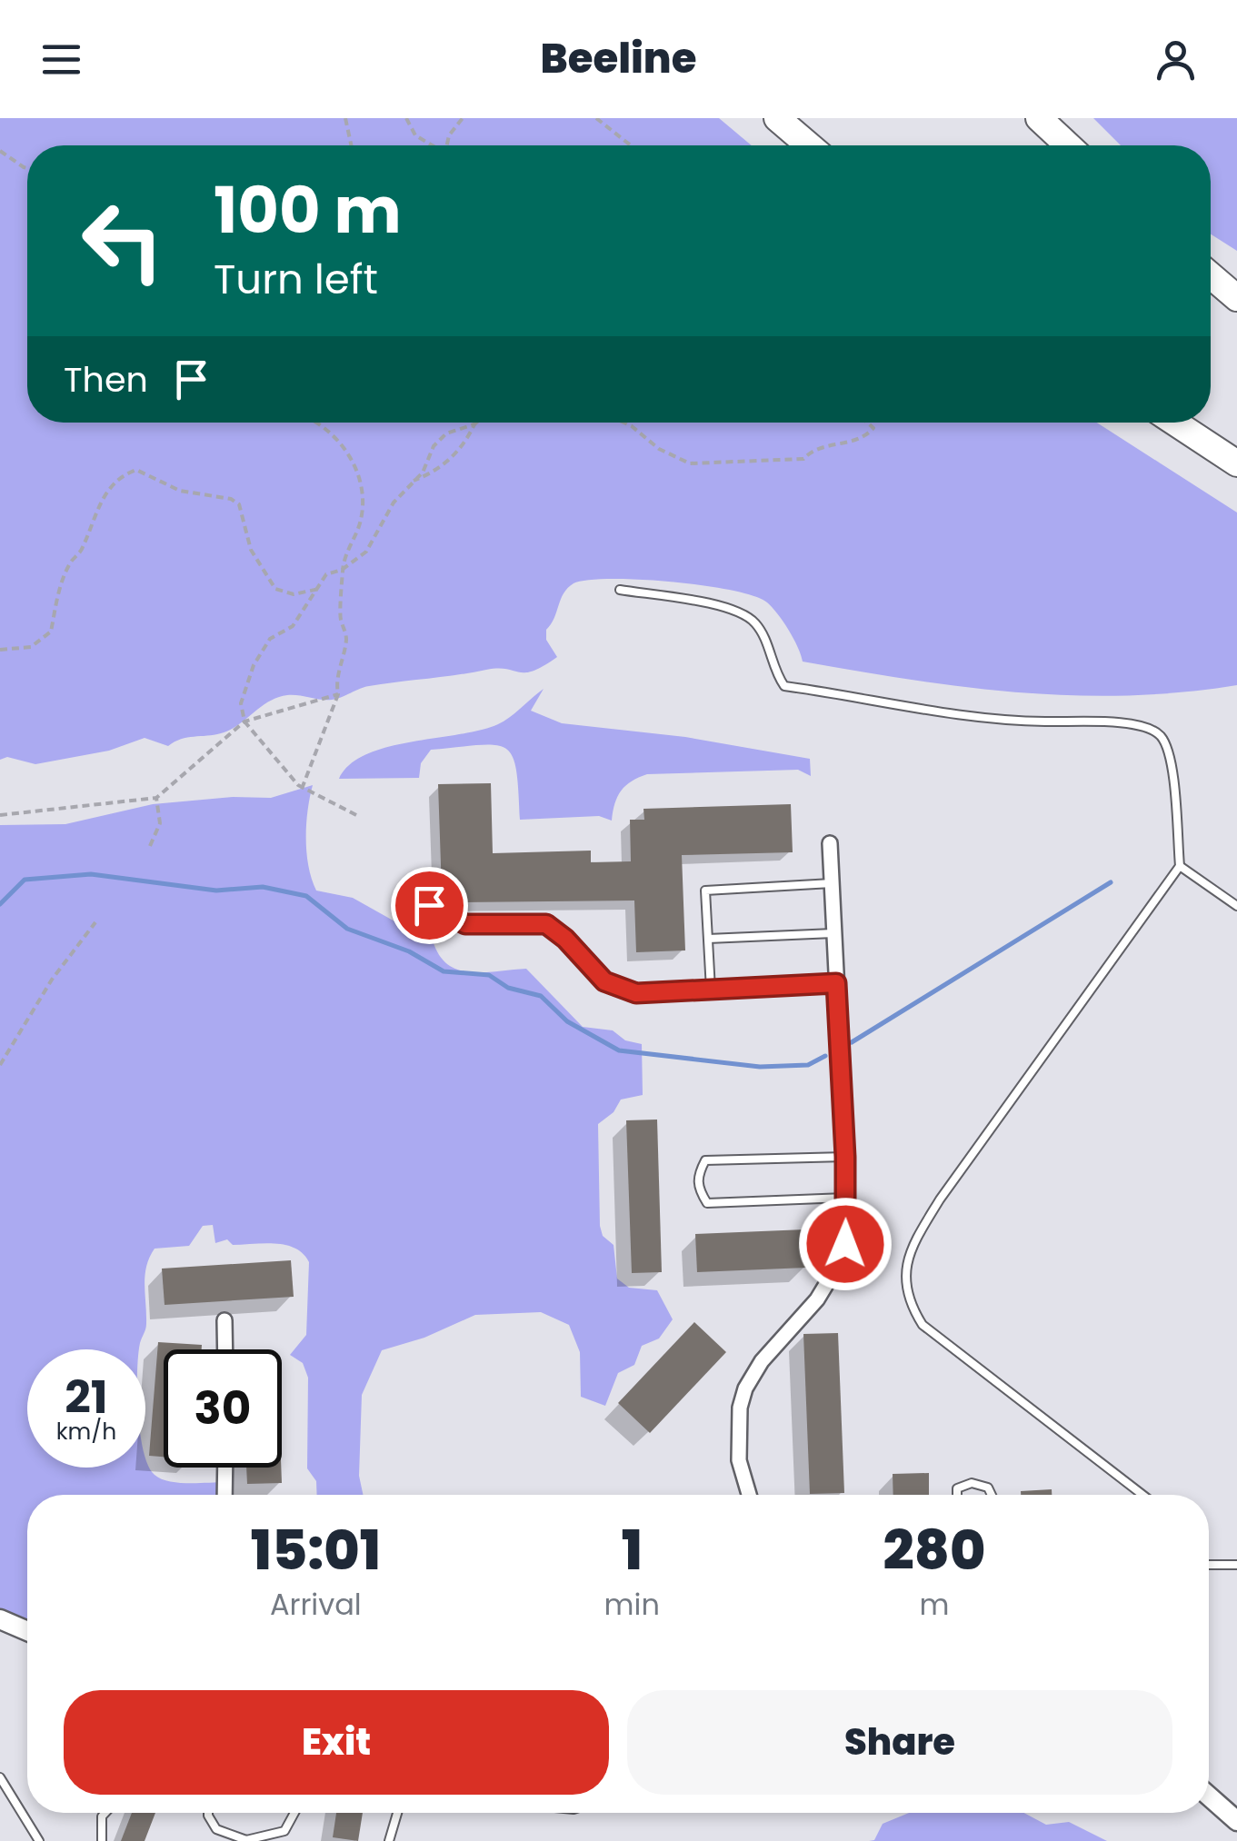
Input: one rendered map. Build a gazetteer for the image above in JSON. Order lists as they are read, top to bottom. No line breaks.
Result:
{"page":{"header":"Beeline","turn":["100 m","Turn left"],"then":"Then","speed":"21 km/h","limit":"30","eta":["15:01","Arrival","1","min","280","m"],"buttons":["Exit","Share"]}}
